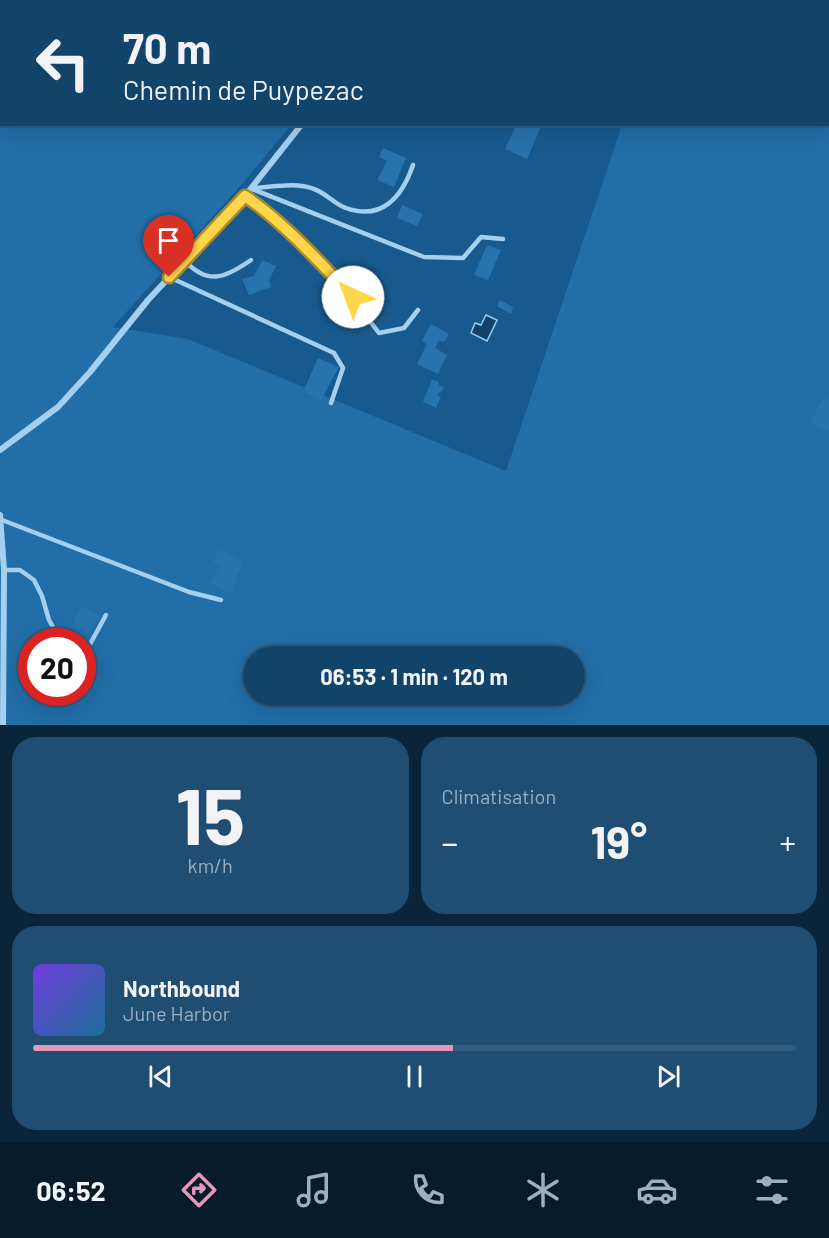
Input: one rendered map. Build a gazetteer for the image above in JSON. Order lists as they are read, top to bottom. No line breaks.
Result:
{"page":{"turn":["70 m","Chemin de Puypezac"],"limit":"20","trip":"06:53 · 1 min · 120 m","tile":[["15","km/h"],"Climatisation"],"heat":["−","19°","+"],"song":["Northbound","June Harbor"],"tabs":"06:52"}}
